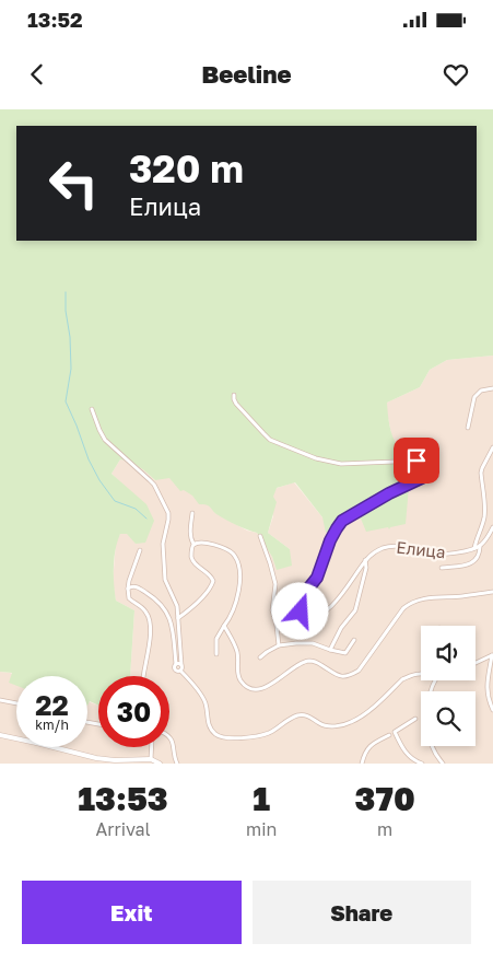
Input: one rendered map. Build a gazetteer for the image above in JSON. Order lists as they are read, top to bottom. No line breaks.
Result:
{"streets":{"street":["Елица"]},"page":{"status":"13:52","header":"Beeline","turn":["320 m","Елица"],"speed":"22 km/h","limit":"30","eta":["13:53","Arrival","1","min","370","m"],"buttons":["Exit","Share"]}}
